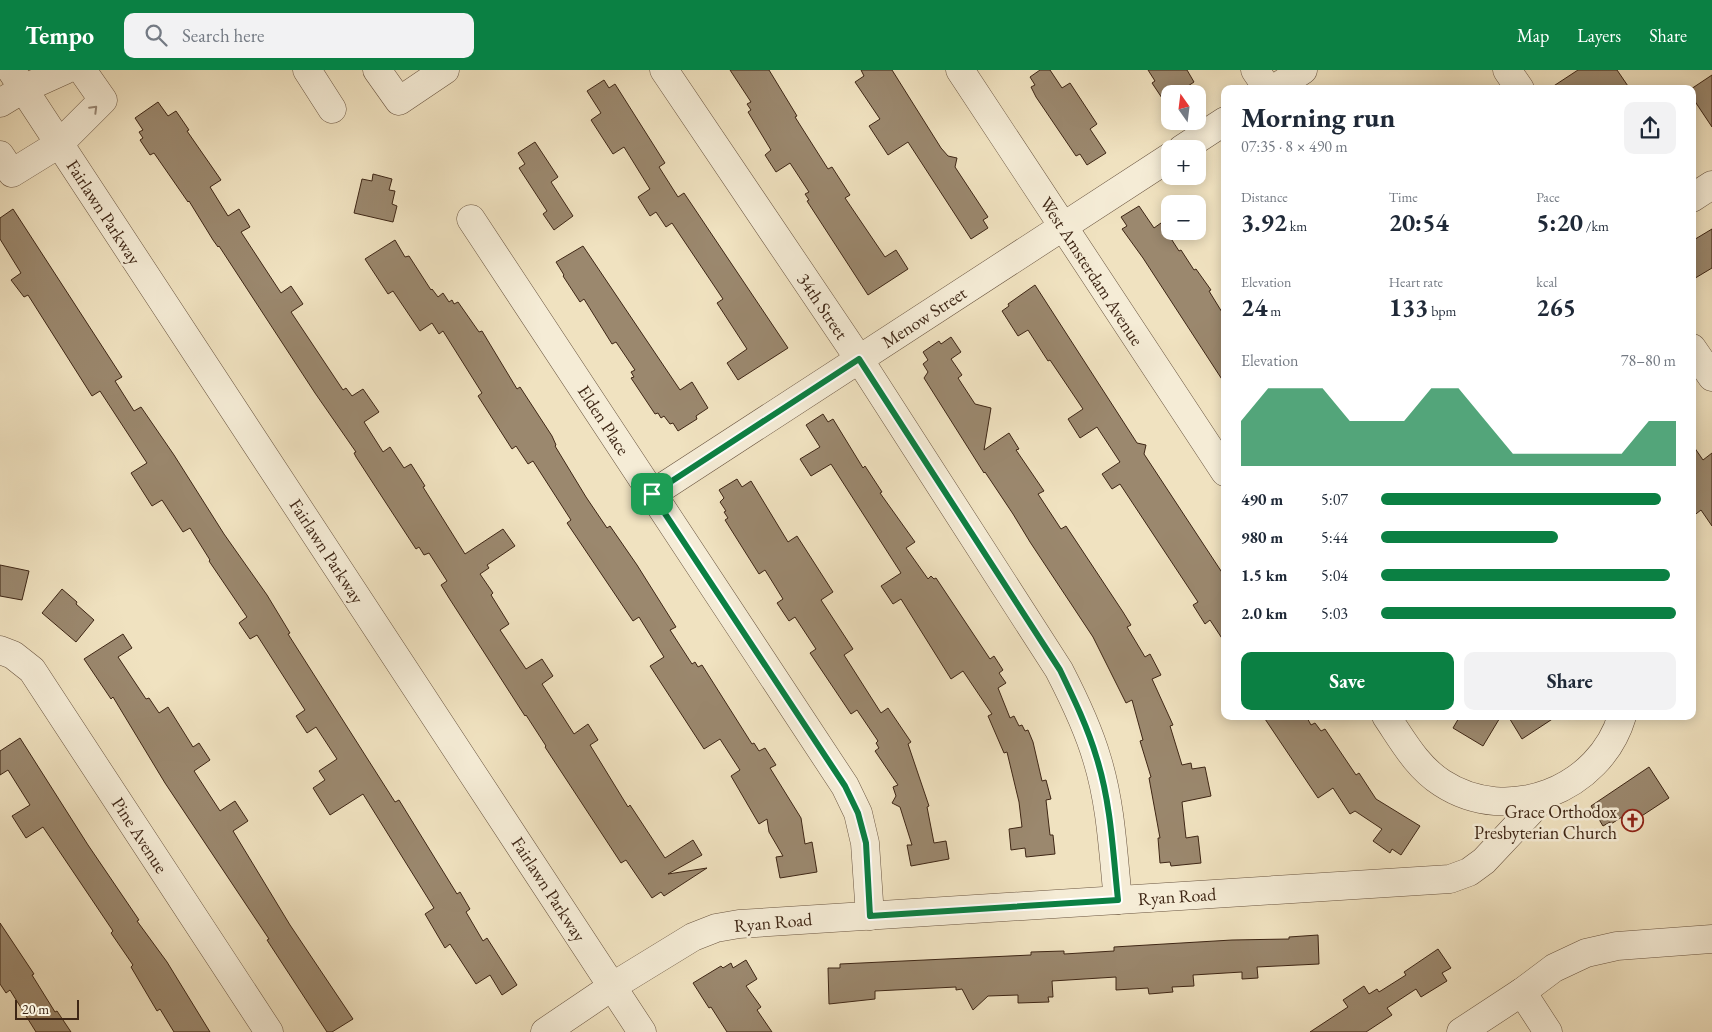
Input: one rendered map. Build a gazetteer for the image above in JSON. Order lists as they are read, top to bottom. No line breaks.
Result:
{"streets":{"street":["Fairlawn Parkway","West Amsterdam Avenue","34th Street","Menow Street","Elden Place","Pine Avenue","Ryan Road"]},"crossings":[["Fairlawn Parkway","Ryan Road"],["West Amsterdam Avenue","Menow Street"],["34th Street","Menow Street"],["34th Street","Ryan Road"],["Menow Street","Elden Place"],["Elden Place","Ryan Road"]],"places":{"church":["Grace Orthodox Presbyterian Church"]},"scale_bar":"20 m","north":"top","page":{"header":"Tempo","search":"Search here","nav":["Map","Layers","Share"],"map_buttons":["+","−"],"heading":["Morning run","07:35 · 8 × 490 m"],"stats":[["Distance","3.92 km"],["Time","20:54"],["Pace","5:20 /km"],["Elevation","24 m"],["Heart rate","133 bpm"],["kcal","265"]],"chart":["Elevation","78–80 m"],"list":[{"name":"490 m","note":"5:07"},{"name":"980 m","note":"5:44"},{"name":"1.5 km","note":"5:04"},{"name":"2.0 km","note":"5:03"}],"buttons":["Save","Share"],"scale":"20 m"}}
